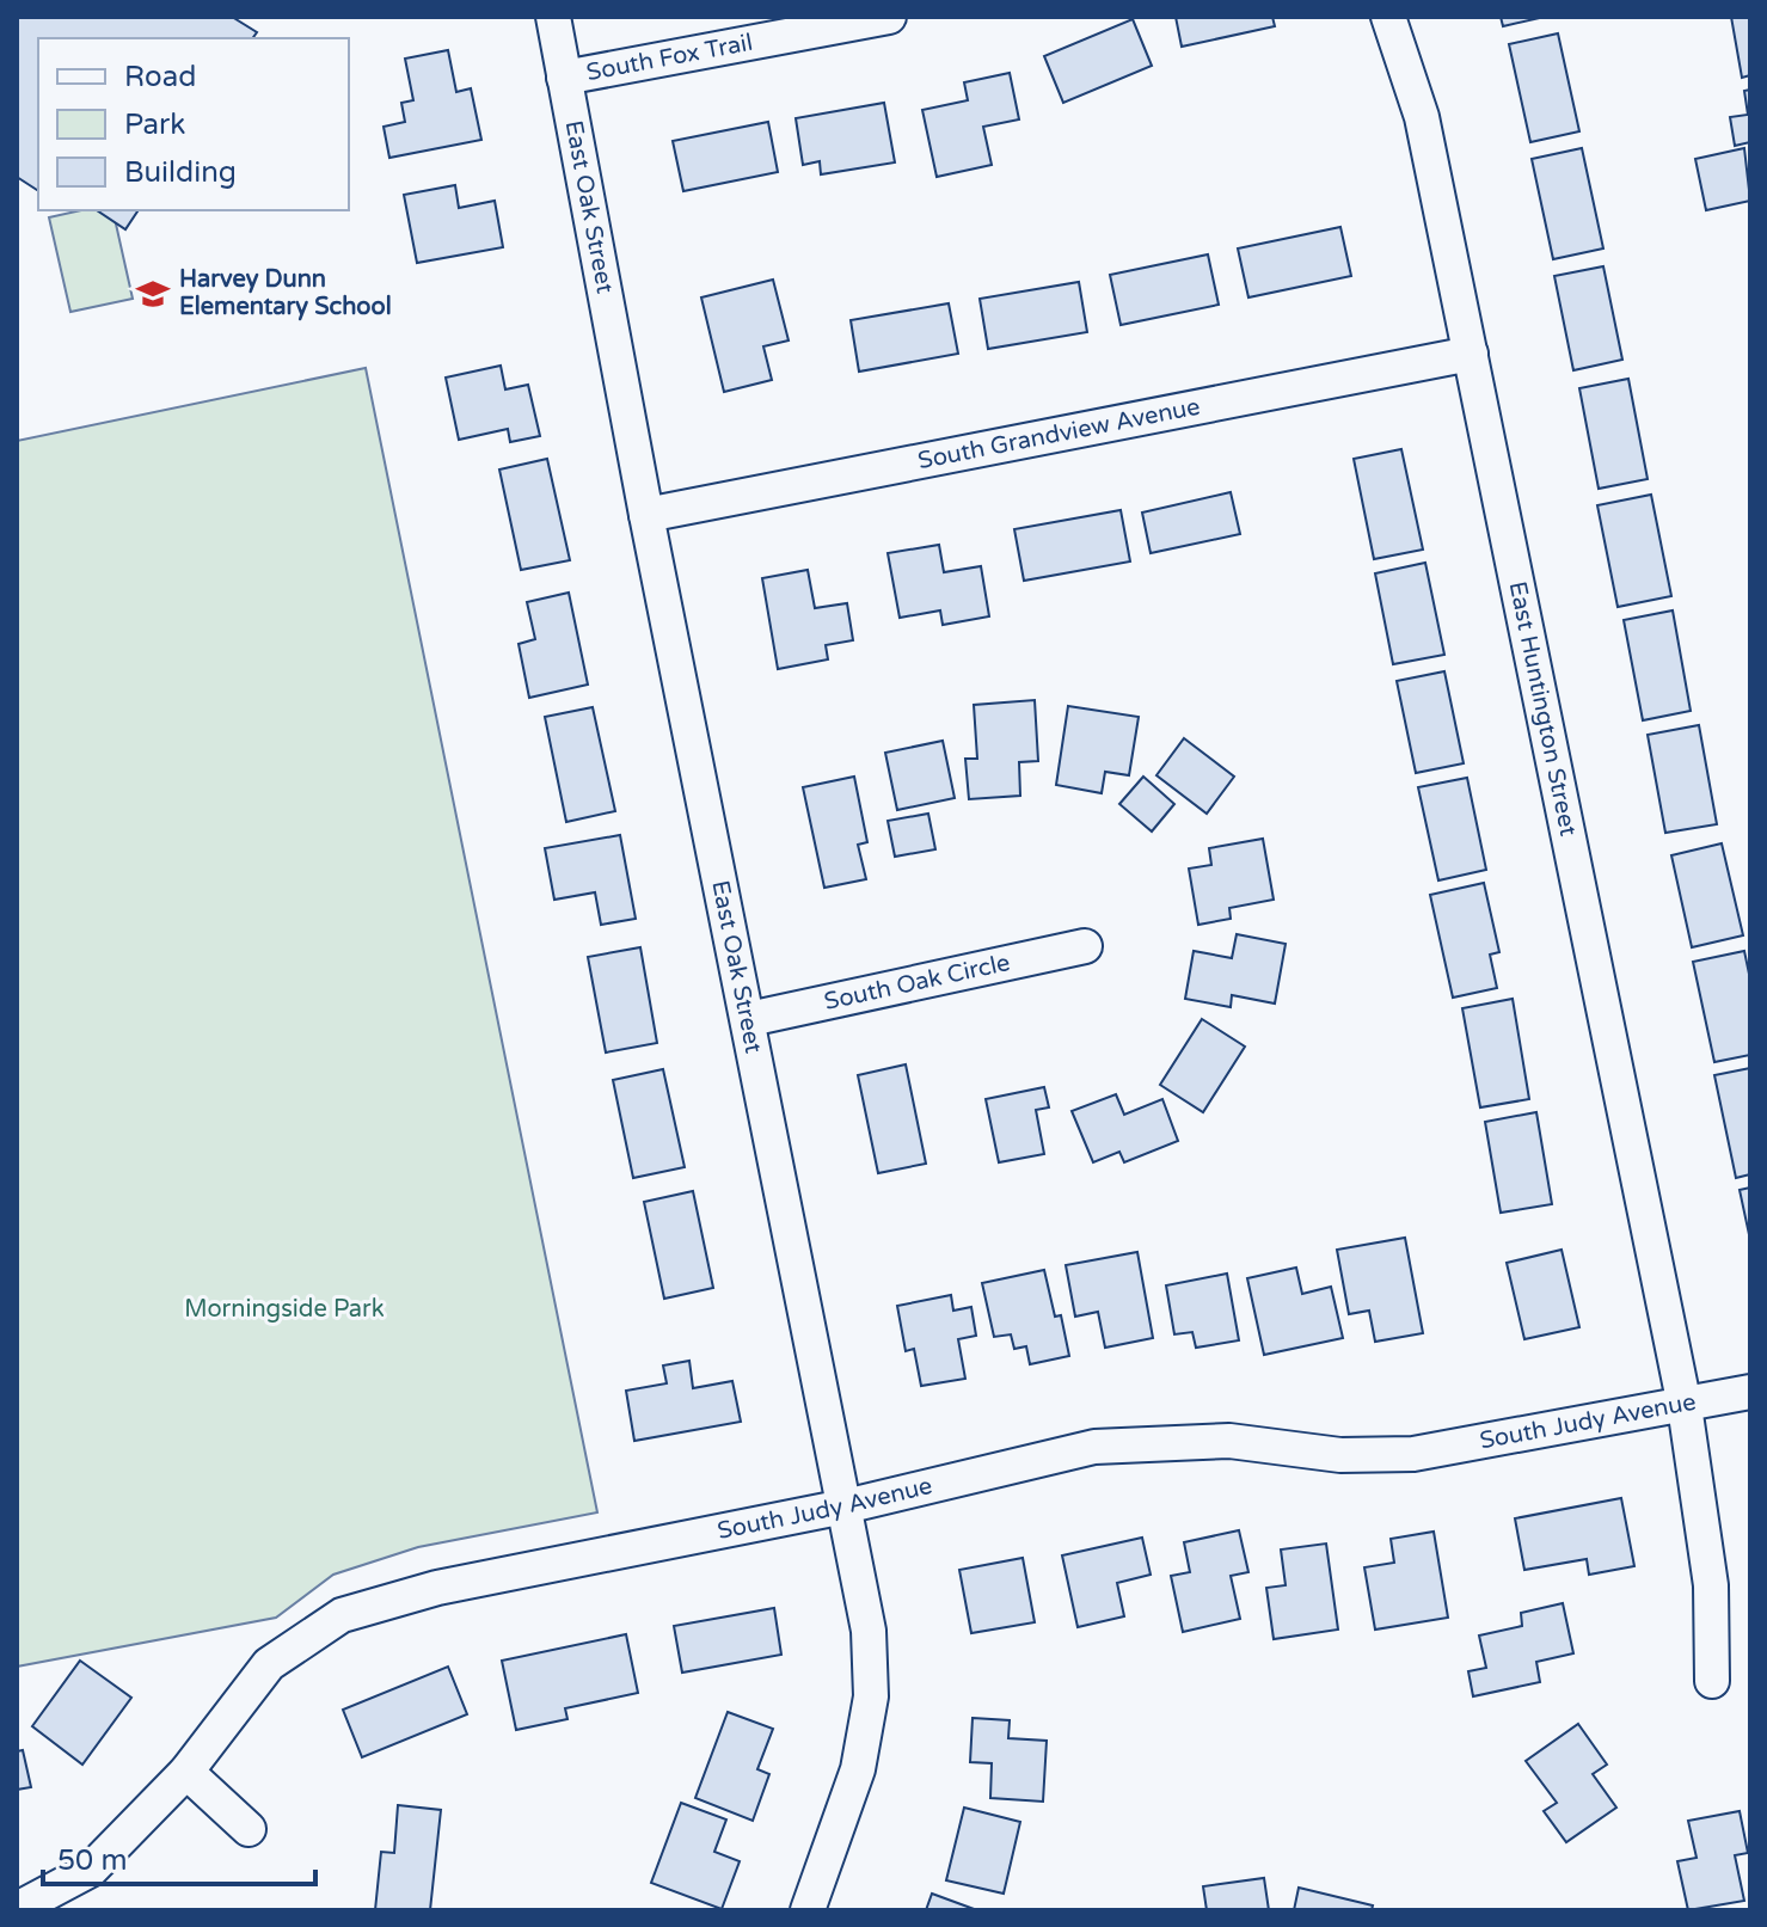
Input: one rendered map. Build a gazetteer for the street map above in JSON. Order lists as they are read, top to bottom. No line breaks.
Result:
{"streets":{"street":["South Fox Trail","East Oak Street","South Grandview Avenue","East Huntington Street","South Oak Circle","South Judy Avenue"]},"crossings":[["South Fox Trail","East Oak Street"],["East Oak Street","South Grandview Avenue"],["East Oak Street","South Oak Circle"],["East Oak Street","South Judy Avenue"],["South Grandview Avenue","East Huntington Street"],["East Huntington Street","South Judy Avenue"]],"parks":["Morningside Park"],"places":{"school or university":["Harvey Dunn Elementary School"]},"legend":["Road","Park","Building"],"scale_bar":"50 m"}
